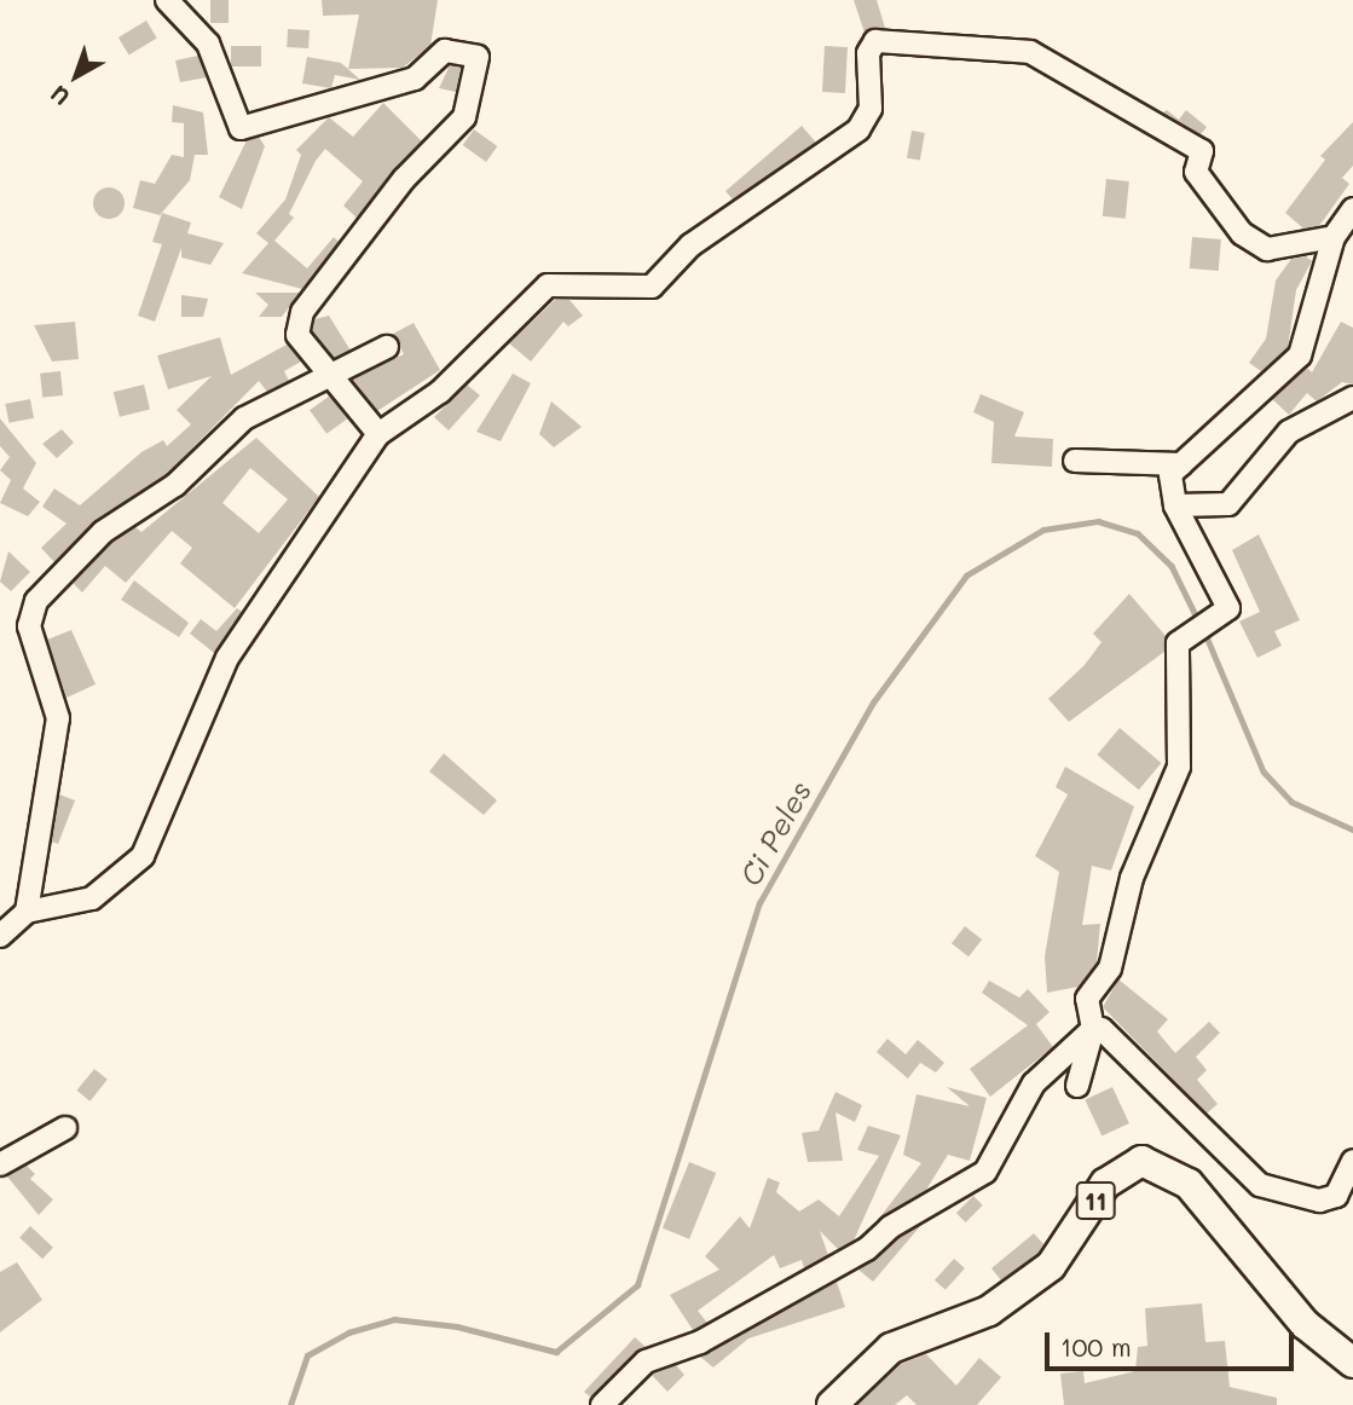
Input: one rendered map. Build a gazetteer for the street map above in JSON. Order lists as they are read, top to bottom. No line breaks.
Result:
{"streets":{"highway":["11"]},"water":["Ci Peles"],"scale_bar":"100 m","north":"bottom left"}
